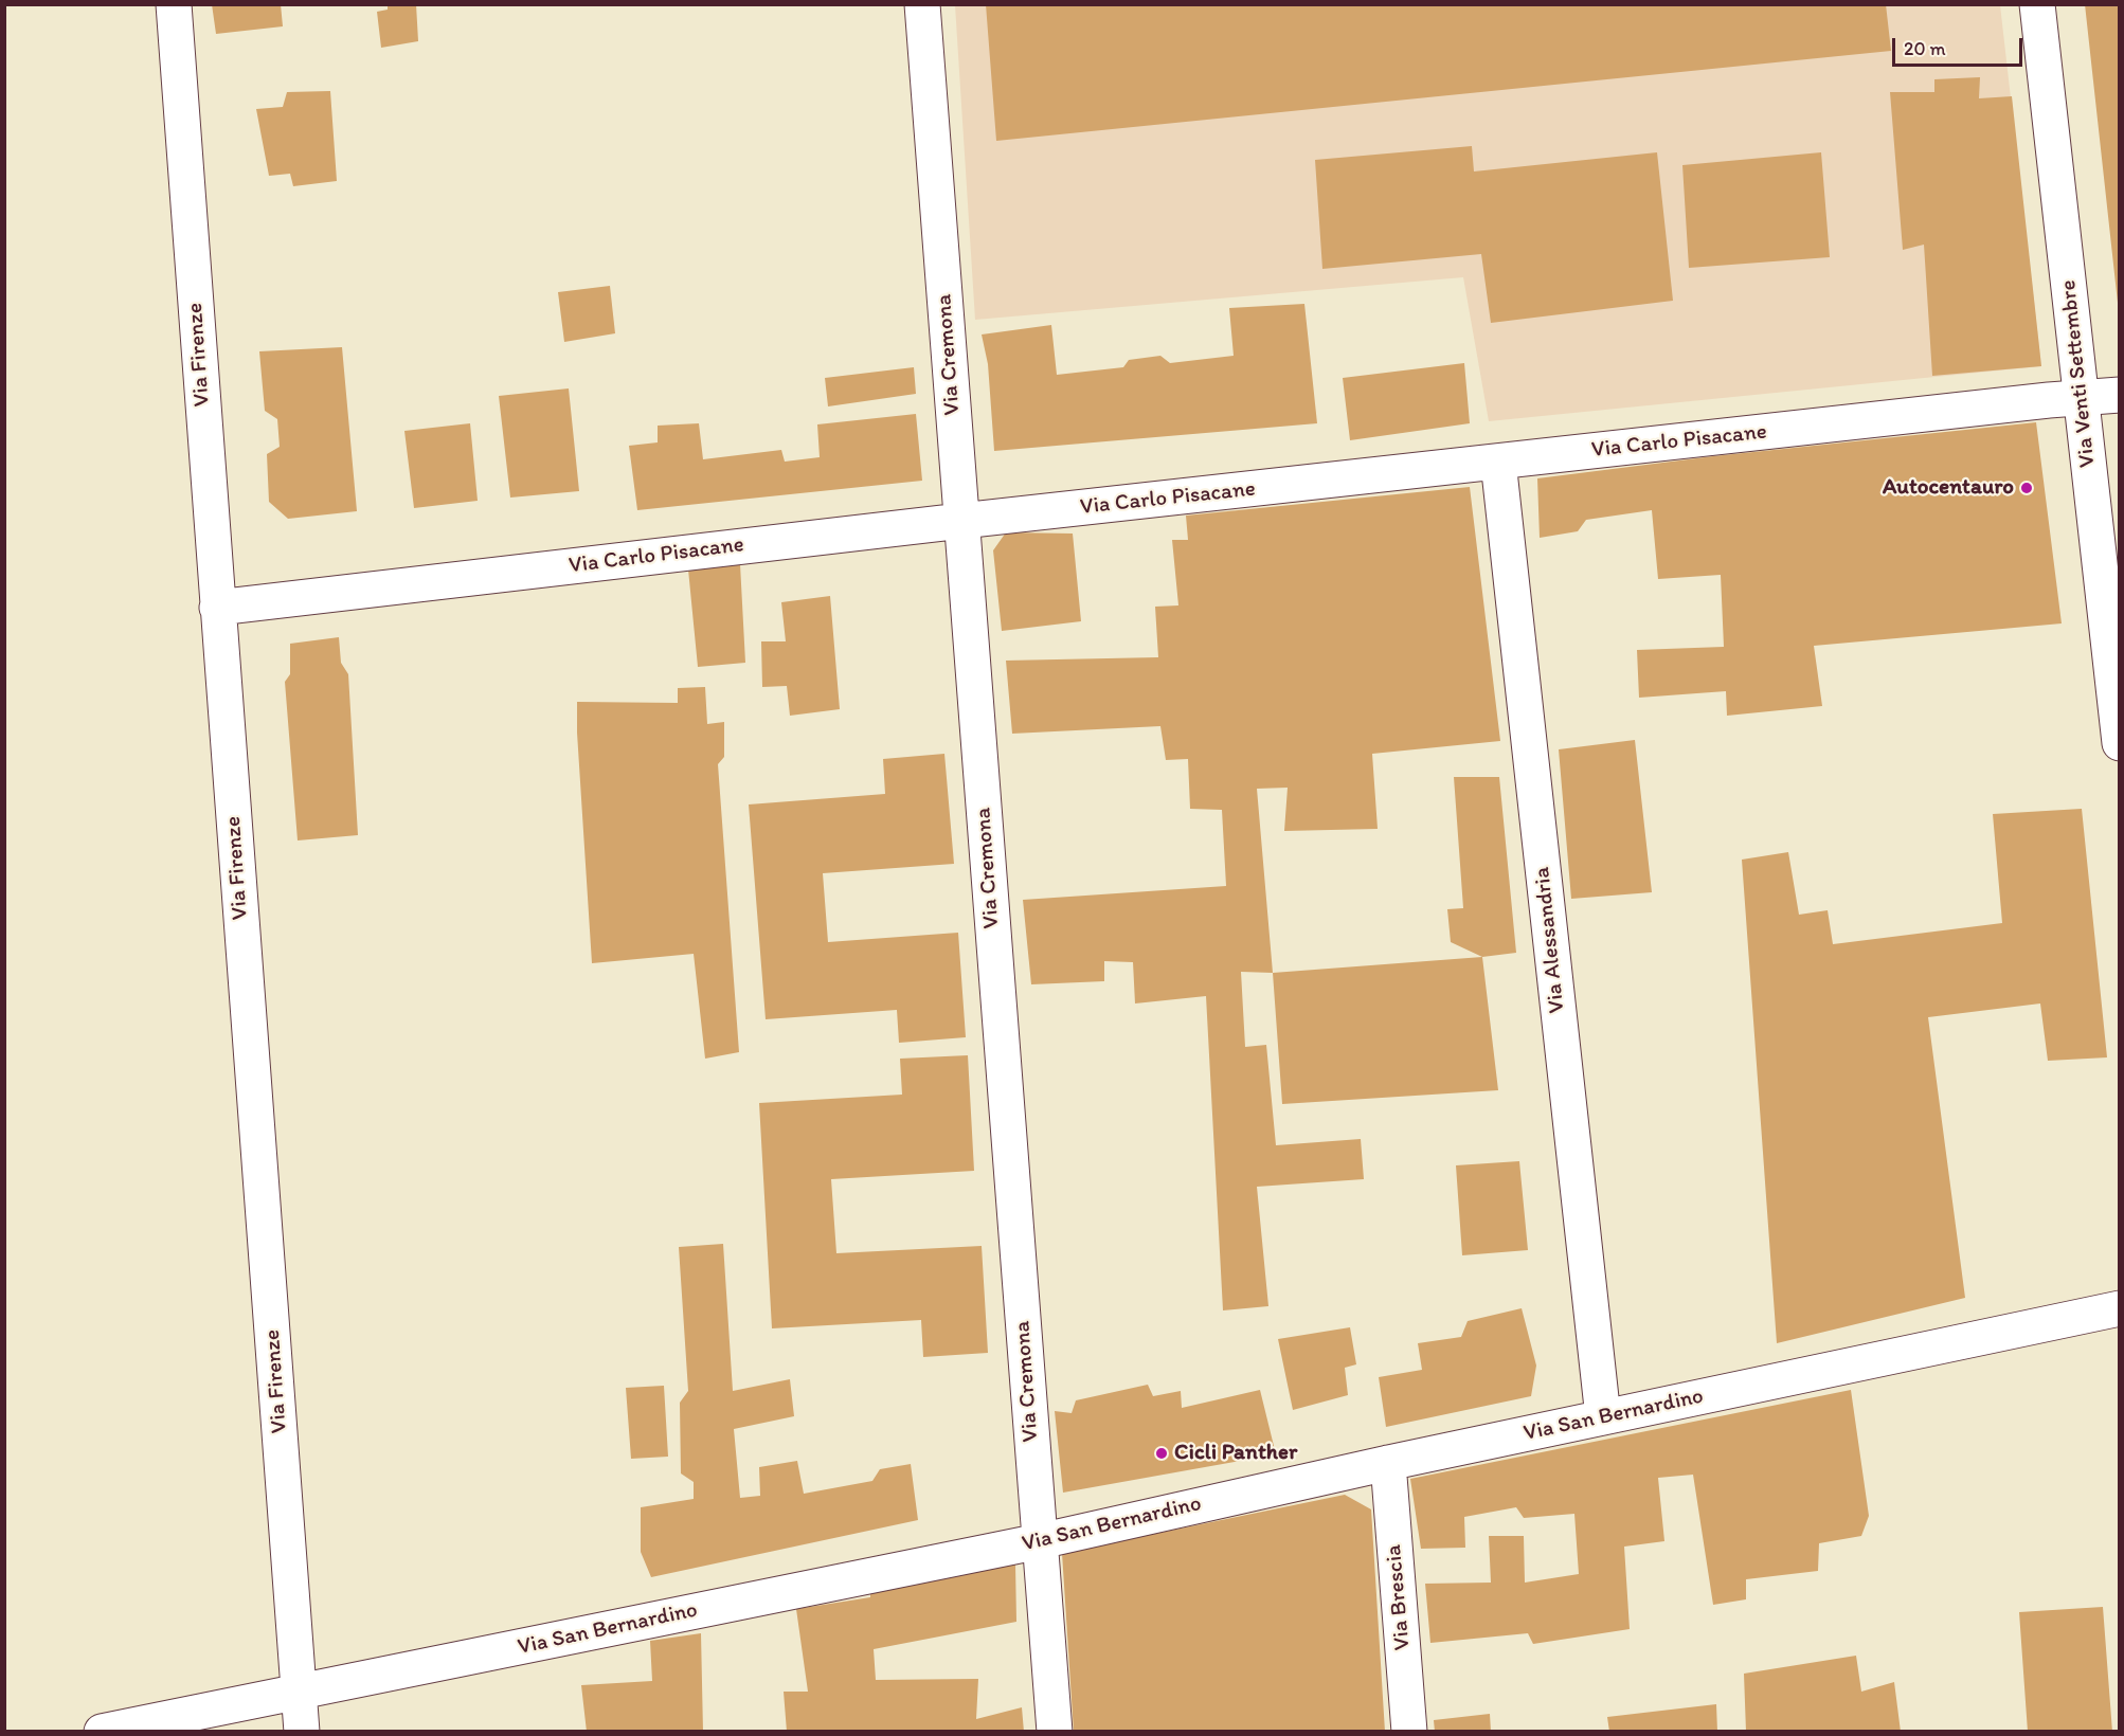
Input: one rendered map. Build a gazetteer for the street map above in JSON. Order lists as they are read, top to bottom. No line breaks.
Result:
{"streets":{"street":["Via Firenze","Via Cremona","Via Venti Settembre","Via Carlo Pisacane","Via Alessandria","Via San Bernardino","Via Brescia"]},"crossings":[["Via Firenze","Via Carlo Pisacane"],["Via Firenze","Via San Bernardino"],["Via Cremona","Via Carlo Pisacane"],["Via Cremona","Via San Bernardino"],["Via Venti Settembre","Via Carlo Pisacane"],["Via Carlo Pisacane","Via Alessandria"],["Via Alessandria","Via San Bernardino"],["Via San Bernardino","Via Brescia"]],"places":["Autocentauro","Cicli Panther"],"scale_bar":"20 m"}
